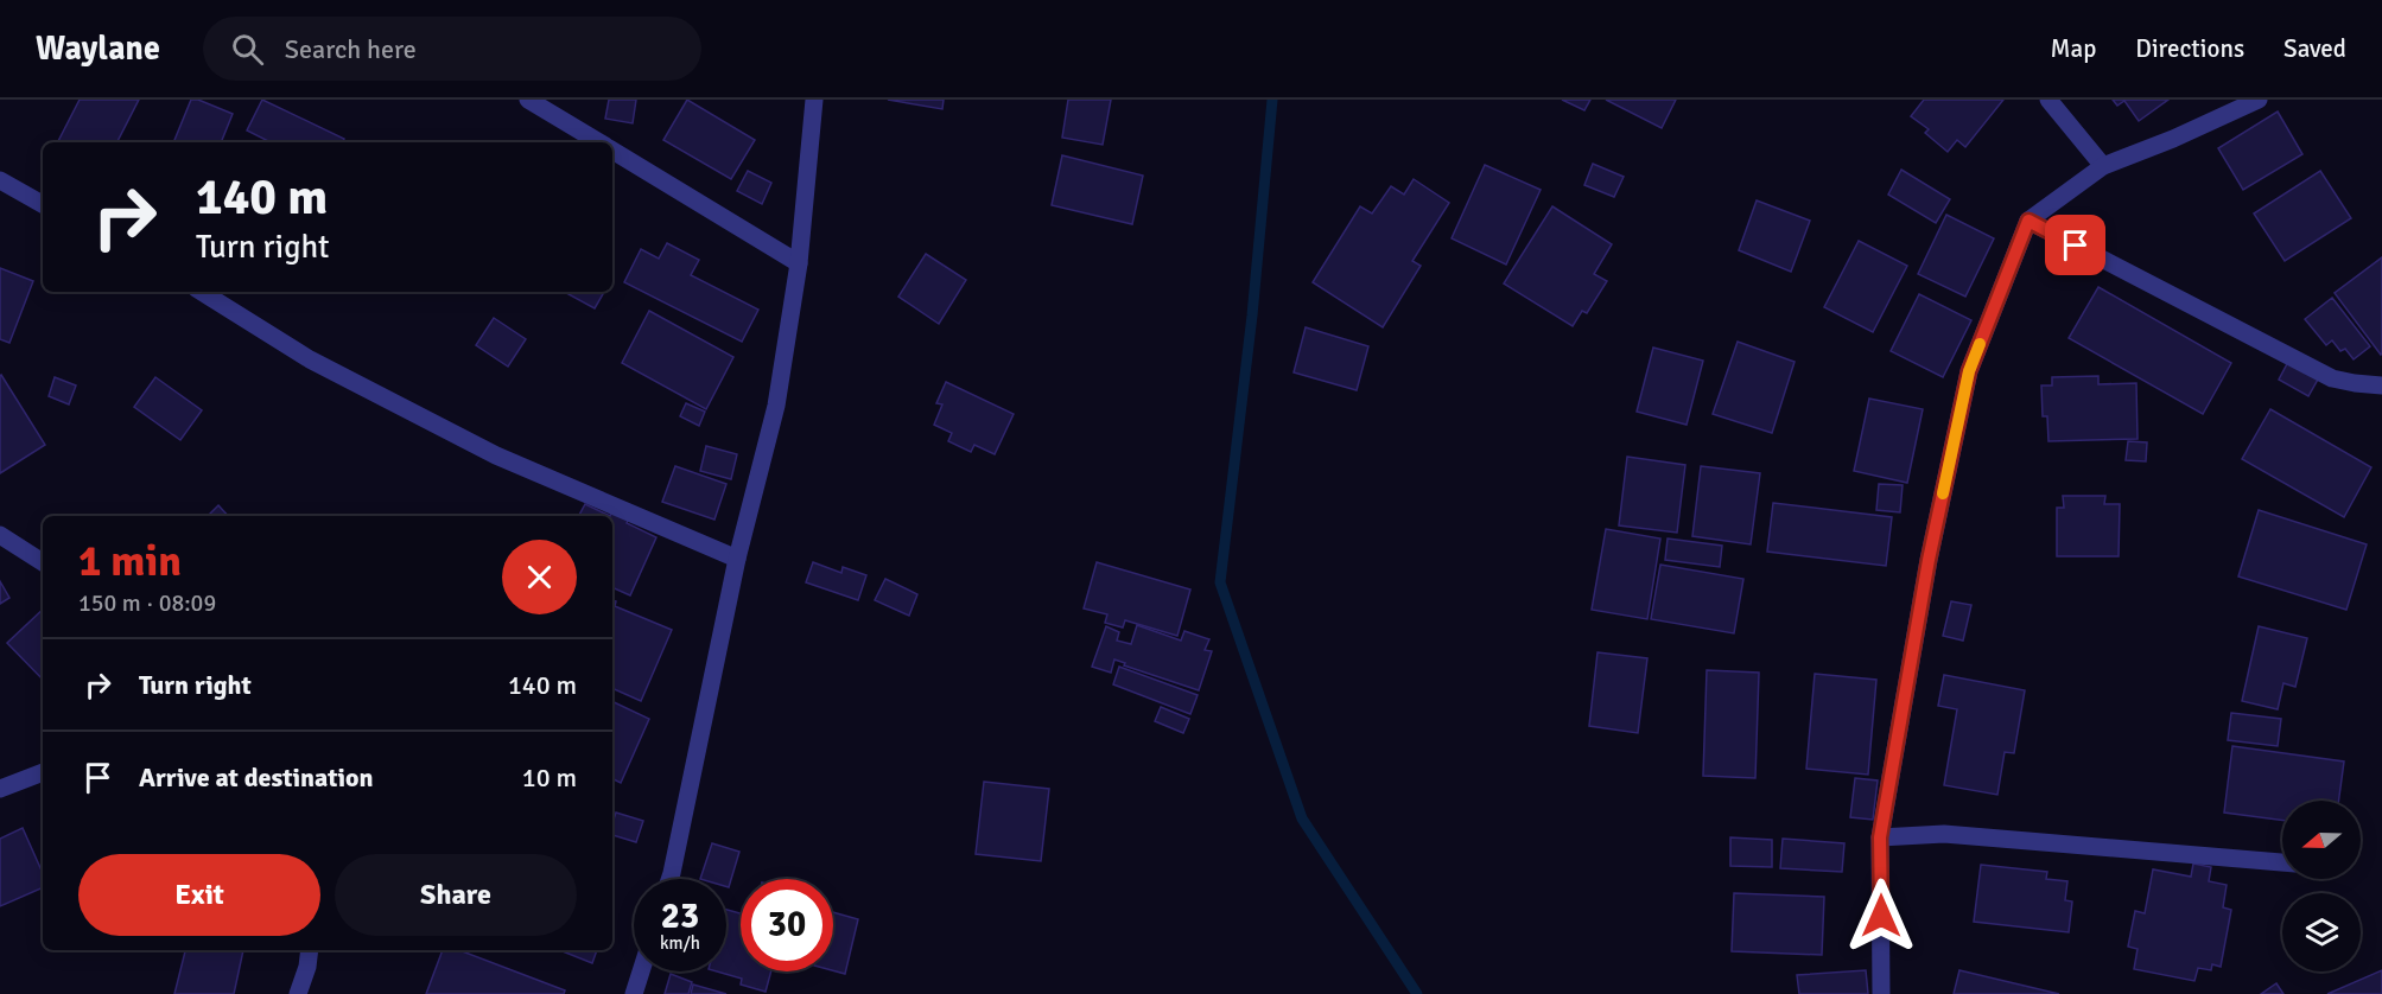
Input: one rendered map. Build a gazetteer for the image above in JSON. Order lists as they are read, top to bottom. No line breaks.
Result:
{"north":"left","page":{"header":"Waylane","search":"Search here","nav":["Map","Directions","Saved"],"turn":["140 m","Turn right"],"heading":["1 min","150 m · 08:09"],"list":[{"name":"Turn right","value":"140 m"},{"name":"Arrive at destination","value":"10 m"}],"buttons":["Exit","Share"],"speed":"23 km/h","limit":"30"}}
